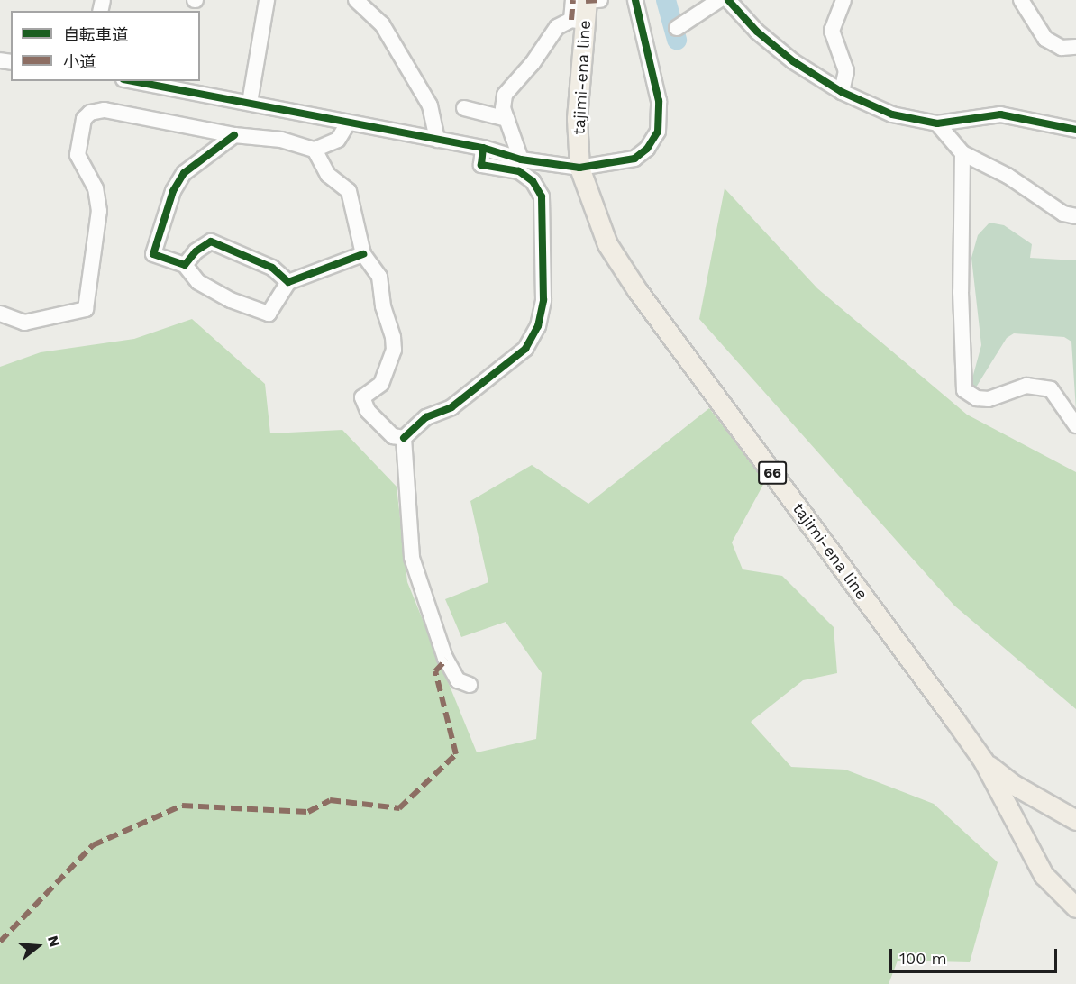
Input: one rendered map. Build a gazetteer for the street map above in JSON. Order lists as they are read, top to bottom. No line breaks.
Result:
{"streets":{"main road":["tajimi-ena line","66"]},"legend":["自転車道","小道"],"scale_bar":"100 m","north":"right"}
